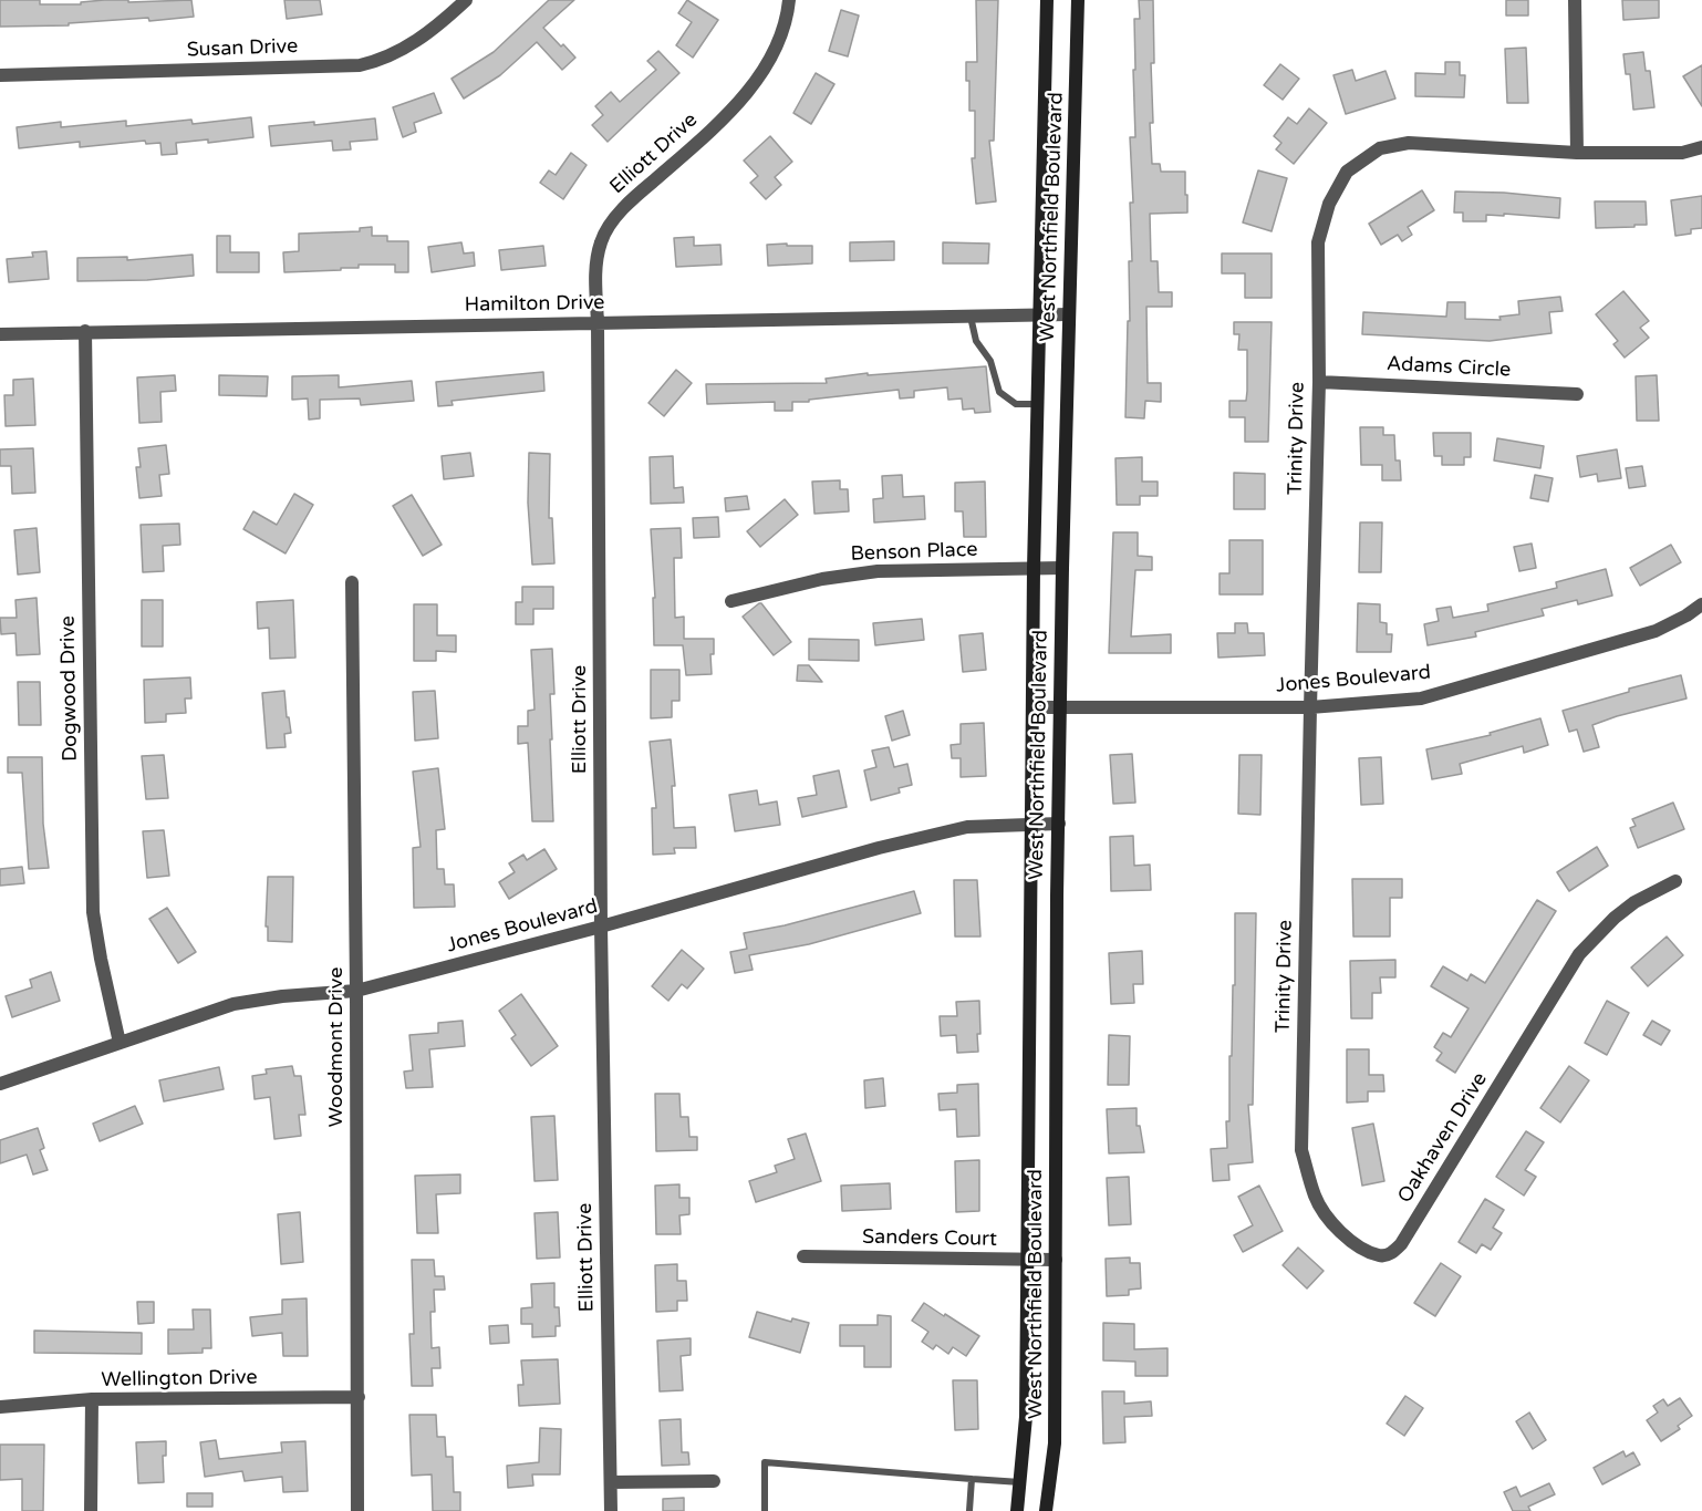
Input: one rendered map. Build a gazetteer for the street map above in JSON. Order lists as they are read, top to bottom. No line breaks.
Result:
{"streets":{"main road":["West Northfield Boulevard"],"street":["Susan Drive","Elliott Drive","Hamilton Drive","Adams Circle","Trinity Drive","Benson Place","Jones Boulevard","Dogwood Drive","Woodmont Drive","Oakhaven Drive","Sanders Court","Wellington Drive"]},"crossings":[["Elliott Drive","Hamilton Drive"],["Elliott Drive","Jones Boulevard"],["West Northfield Boulevard","Hamilton Drive"],["West Northfield Boulevard","Benson Place"],["West Northfield Boulevard","Jones Boulevard"],["West Northfield Boulevard","Sanders Court"],["Hamilton Drive","Dogwood Drive"],["Adams Circle","Trinity Drive"],["Trinity Drive","Jones Boulevard"],["Trinity Drive","Oakhaven Drive"],["Jones Boulevard","Dogwood Drive"],["Jones Boulevard","Woodmont Drive"],["Woodmont Drive","Wellington Drive"]]}
